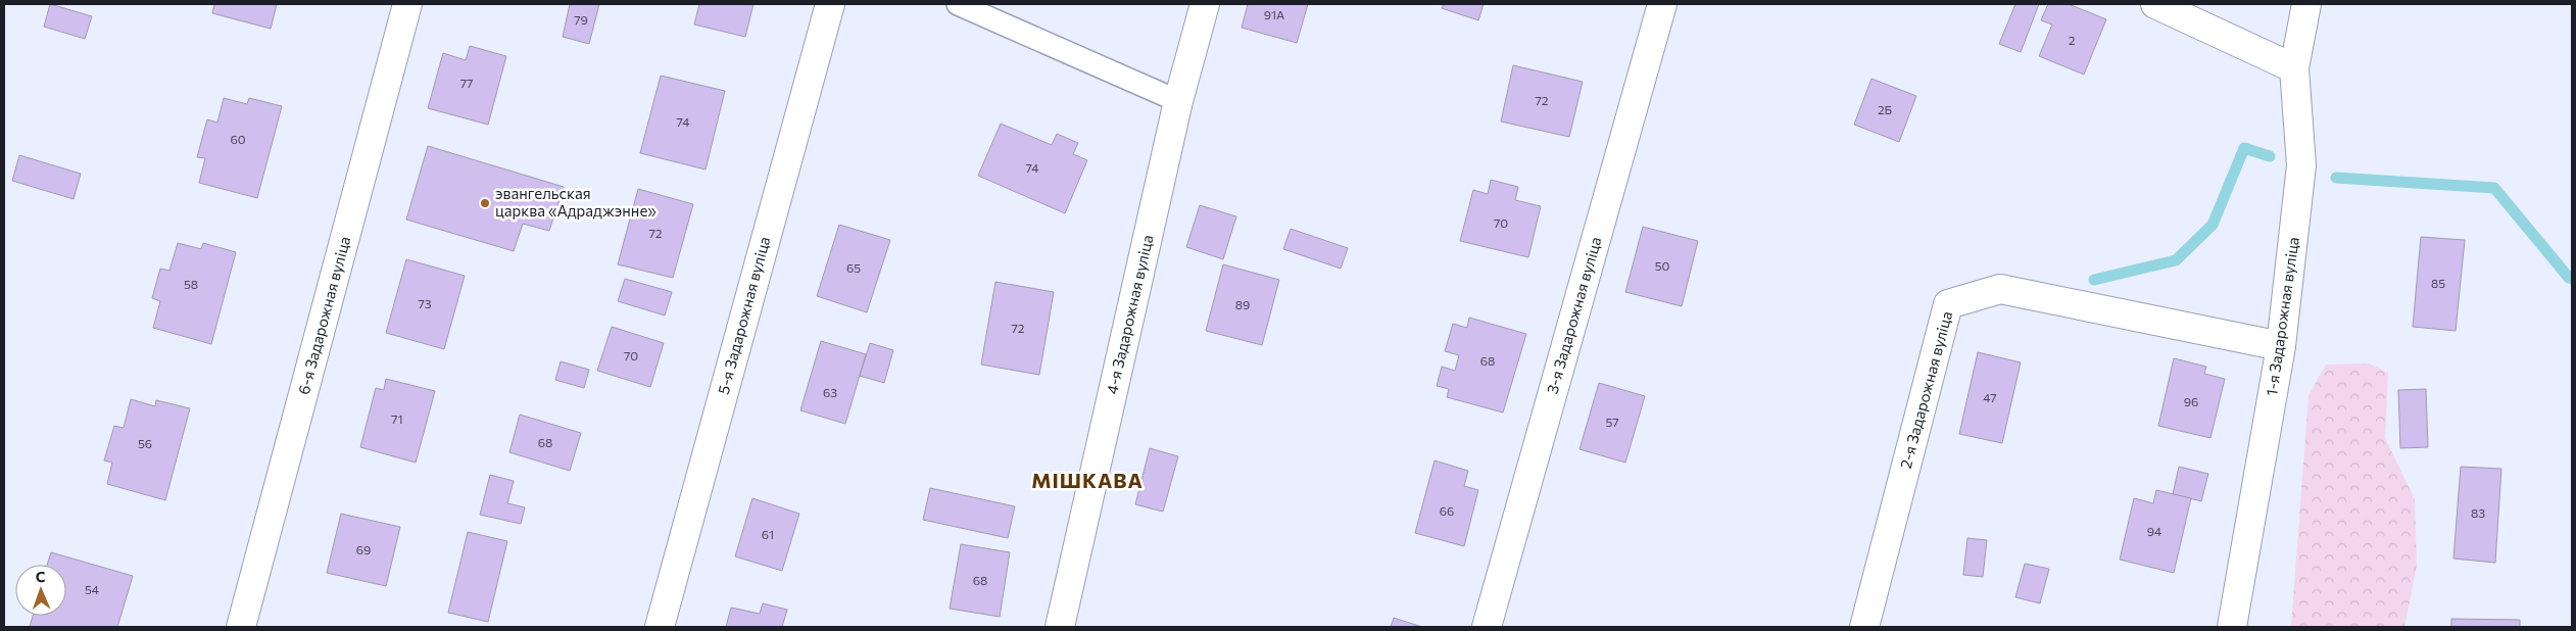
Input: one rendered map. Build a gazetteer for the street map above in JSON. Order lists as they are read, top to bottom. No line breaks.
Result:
{"streets":{"street":["4-я Задарожная вуліца","6-я Задарожная вуліца","5-я Задарожная вуліца","3-я Задарожная вуліца","1-я Задарожная вуліца","2-я Задарожная вуліца"]},"crossings":[["1-я Задарожная вуліца","2-я Задарожная вуліца"]],"districts":["МІШКАВА"],"places":["эвангельская царква «Адраджэнне»"],"house_numbers":["91А","79","2","77","72","2Б","74","60","74","70","72","50","65","85","58","73","89","72","70","68","63","47","96","71","57","68","56","66","83","94","61","69","68","54"],"north":"top"}
